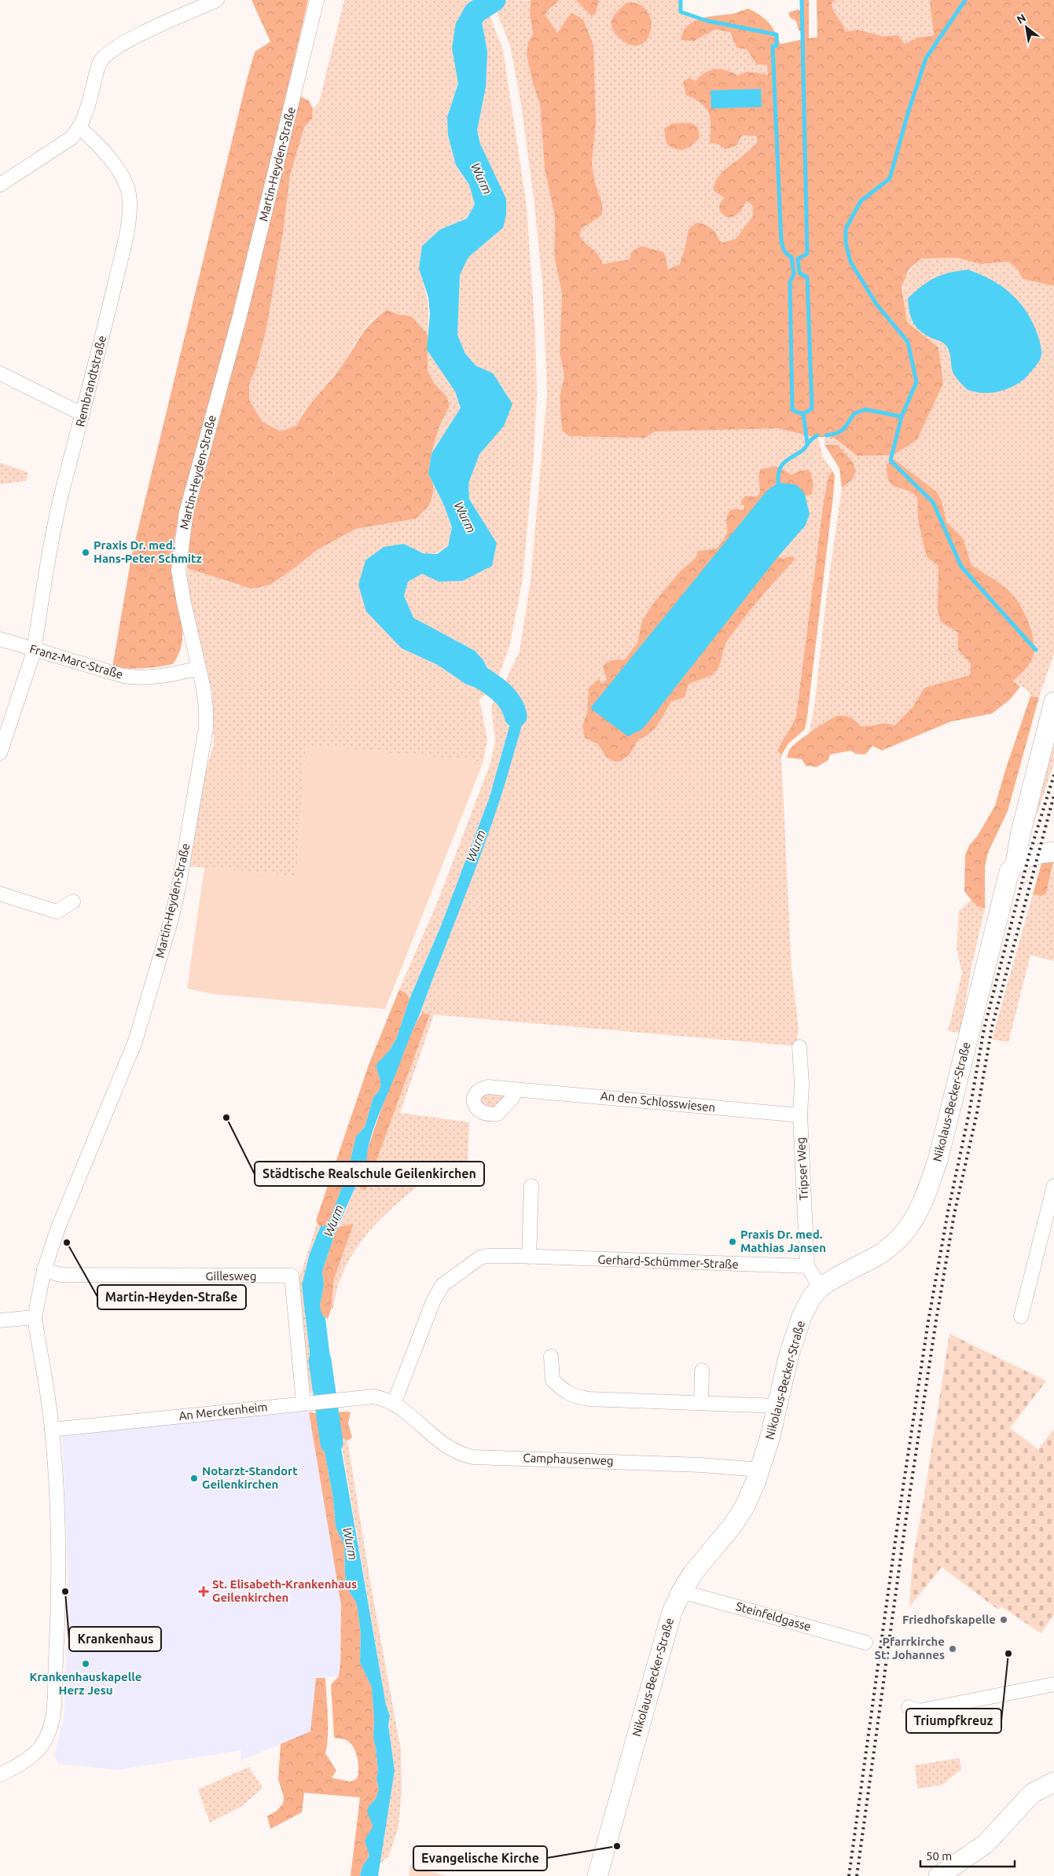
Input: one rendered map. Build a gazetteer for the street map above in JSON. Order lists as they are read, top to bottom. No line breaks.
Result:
{"streets":{"main road":["Nikolaus-Becker-Straße"],"street":["Martin-Heyden-Straße","Rembrandtstraße","Franz-Marc-Straße","An den Schlosswiesen","Tripser Weg","Gerhard-Schümmer-Straße","Gillesweg","An Merckenheim","Camphausenweg","Steinfeldgasse"]},"crossings":[["Martin-Heyden-Straße","Franz-Marc-Straße"],["Martin-Heyden-Straße","Gillesweg"],["Martin-Heyden-Straße","An Merckenheim"],["Rembrandtstraße","Franz-Marc-Straße"],["An den Schlosswiesen","Tripser Weg"],["Nikolaus-Becker-Straße","Tripser Weg"],["Nikolaus-Becker-Straße","Camphausenweg"],["Nikolaus-Becker-Straße","Steinfeldgasse"],["Tripser Weg","Gerhard-Schümmer-Straße"],["Gerhard-Schümmer-Straße","An Merckenheim"],["Gerhard-Schümmer-Straße","Camphausenweg"],["Gillesweg","An Merckenheim"],["An Merckenheim","Camphausenweg"]],"water":["Wurm"],"places":{"other":["Praxis Dr. med. Hans-Peter Schmitz","Städtische Realschule Geilenkirchen","Praxis Dr. med. Mathias Jansen","Martin-Heyden-Straße","Notarzt-Standort Geilenkirchen","Krankenhaus","Friedhofskapelle","Pfarrkirche St. Johannes","Triumpfkreuz","Krankenhauskapelle Herz Jesu","Evangelische Kirche"],"health":["St. Elisabeth-Krankenhaus Geilenkirchen"]},"scale_bar":"50 m","north":"top left"}
